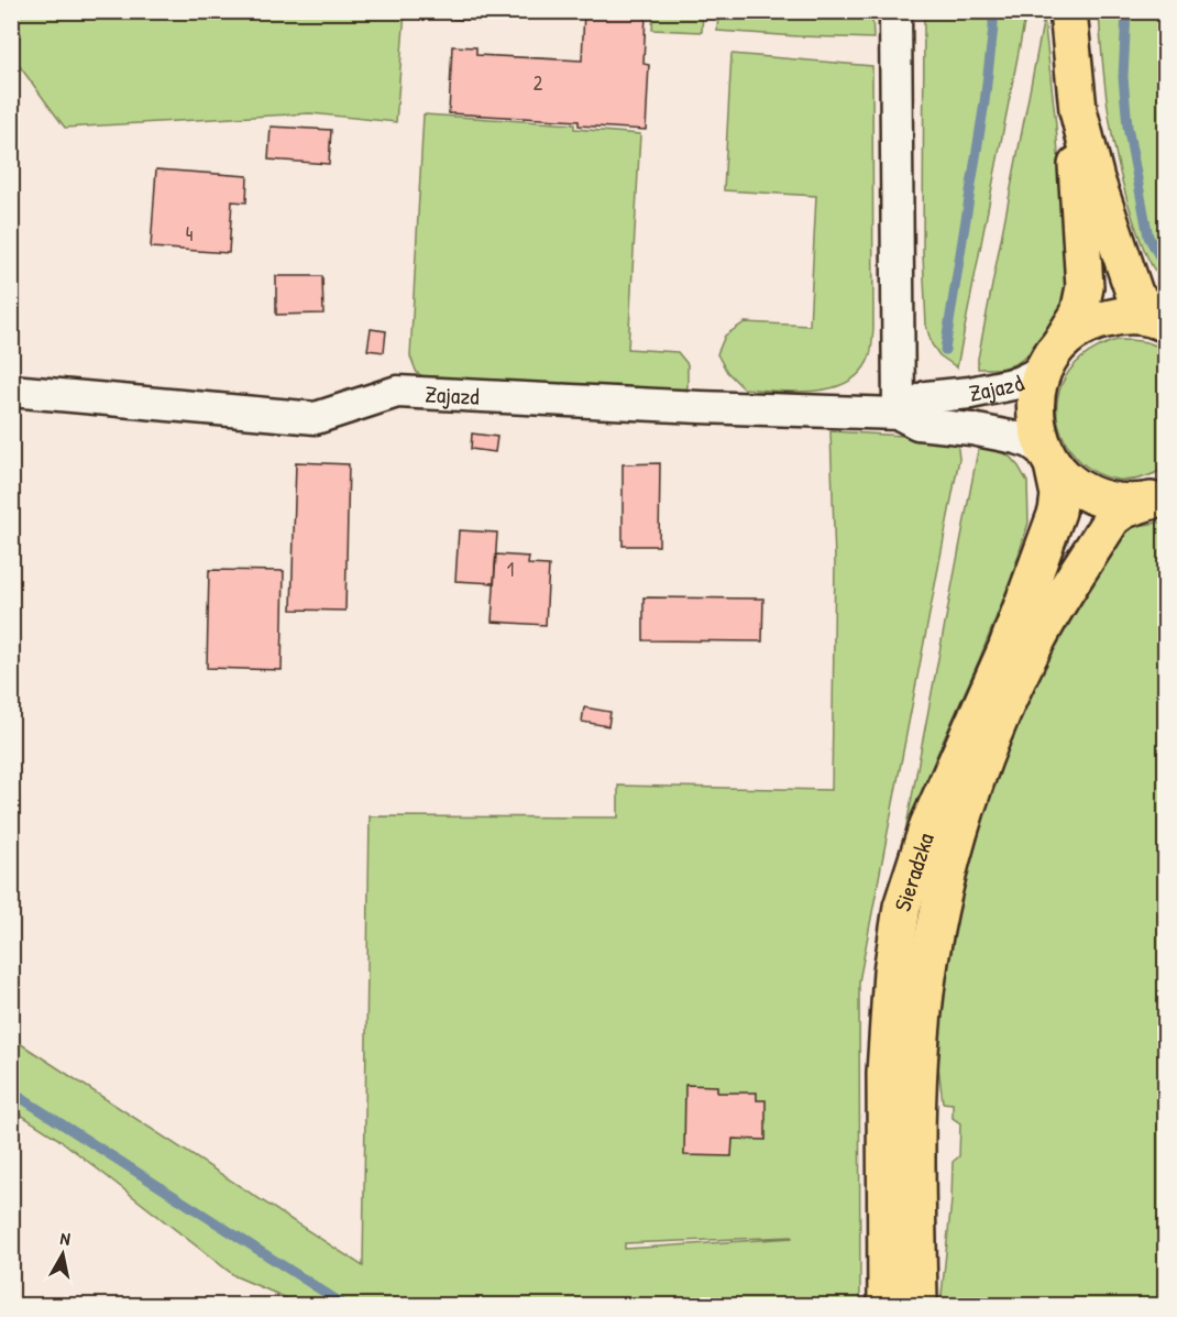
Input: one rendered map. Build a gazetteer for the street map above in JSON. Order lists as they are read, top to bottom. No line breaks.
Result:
{"streets":{"main road":["Sieradzka"],"street":["Zajazd"]},"crossings":[["Zajazd","Sieradzka"]],"house_numbers":["2","4","1"],"north":"top"}
